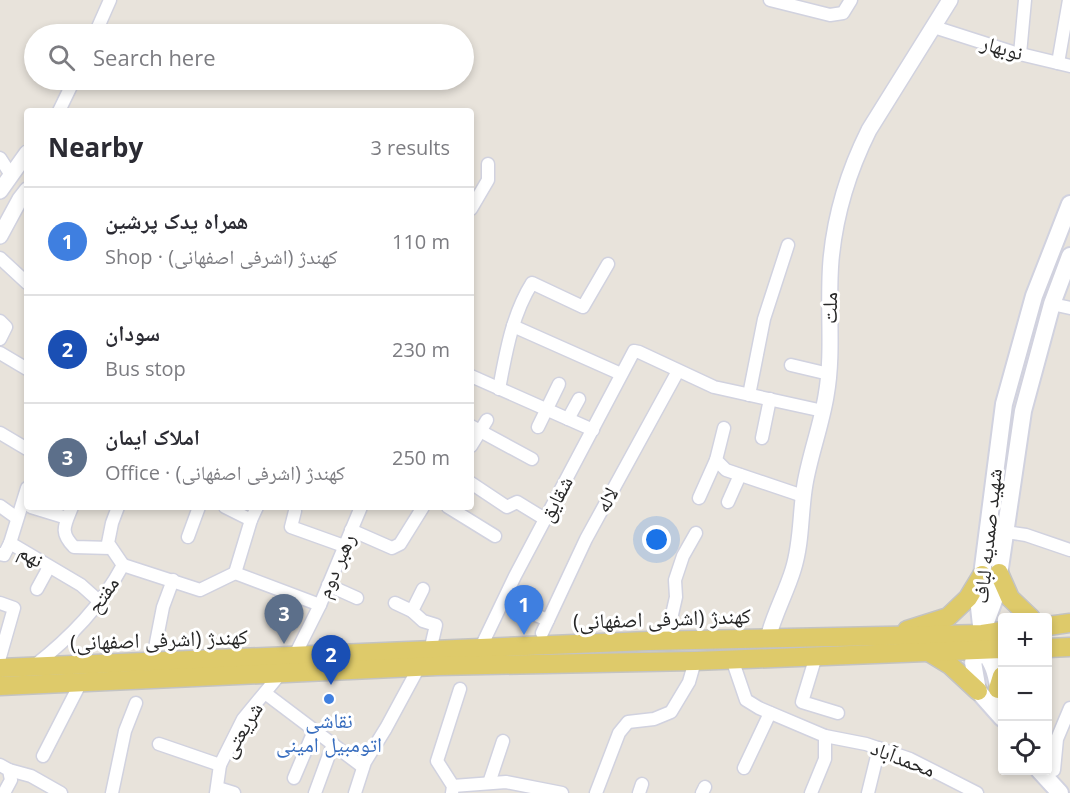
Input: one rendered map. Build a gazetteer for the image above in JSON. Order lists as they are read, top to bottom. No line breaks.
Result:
{"streets":{"main road":["شهید صمدیه لباف","کهندژ (اشرفی اصفهانی)"],"street":["نوبهار","ملت","شقایق","لاله","نهم","رهبر دوم","مفتح","شریعتی","محمدآباد"]},"crossings":[["نوبهار","ملت"],["ملت","کهندژ (اشرفی اصفهانی)"],["شقایق","لاله"],["شقایق","کهندژ (اشرفی اصفهانی)"],["شهید صمدیه لباف","کهندژ (اشرفی اصفهانی)"],["نهم","مفتح"],["رهبر دوم","کهندژ (اشرفی اصفهانی)"],["مفتح","کهندژ (اشرفی اصفهانی)"],["کهندژ (اشرفی اصفهانی)","شریعتی"],["کهندژ (اشرفی اصفهانی)","محمدآباد"]],"places":["نقاشی اتومبیل امینی"],"page":{"search":"Search here","heading":["Nearby","3 results"],"list":[{"mark":"1","name":"همراه یدک پرشین","note":"Shop · کهندژ (اشرفی اصفهانی)","value":"110 m"},{"mark":"2","name":"سودان","note":"Bus stop","value":"230 m"},{"mark":"3","name":"املاک ایمان","note":"Office · کهندژ (اشرفی اصفهانی)","value":"250 m"}],"pins":["1","3","2"],"map_buttons":["+","−"]}}
